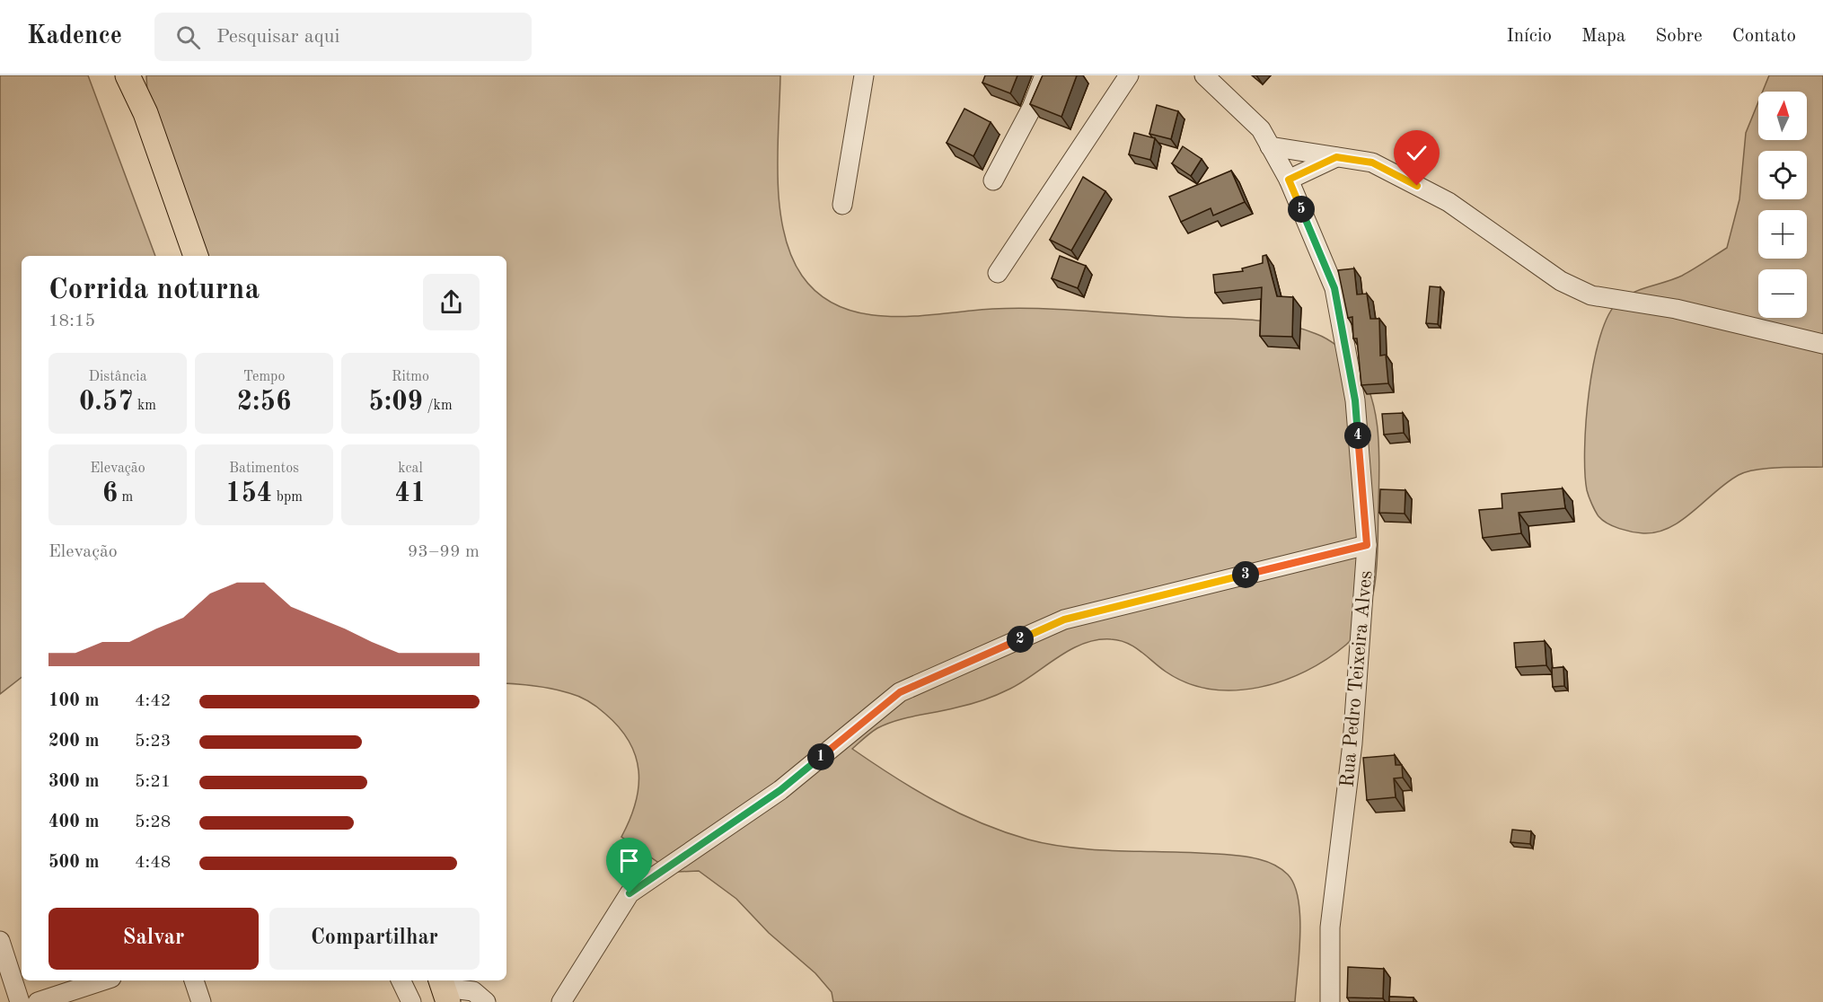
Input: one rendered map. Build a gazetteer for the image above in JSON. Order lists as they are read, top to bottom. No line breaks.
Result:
{"streets":{"street":["Rua Pedro Teixeira Alves"]},"north":"top","page":{"header":"Kadence","search":"Pesquisar aqui","nav":["Início","Mapa","Sobre","Contato"],"map_buttons":["+","−"],"pins":["5","4","3","2","1"],"heading":["Corrida noturna","18:15"],"stats":[["Distância","0.57 km"],["Tempo","2:56"],["Ritmo","5:09 /km"],["Elevação","6 m"],["Batimentos","154 bpm"],["kcal","41"]],"chart":["Elevação","93–99 m"],"list":[{"name":"100 m","note":"4:42"},{"name":"200 m","note":"5:23"},{"name":"300 m","note":"5:21"},{"name":"400 m","note":"5:28"},{"name":"500 m","note":"4:48"}],"buttons":["Salvar","Compartilhar"]}}
